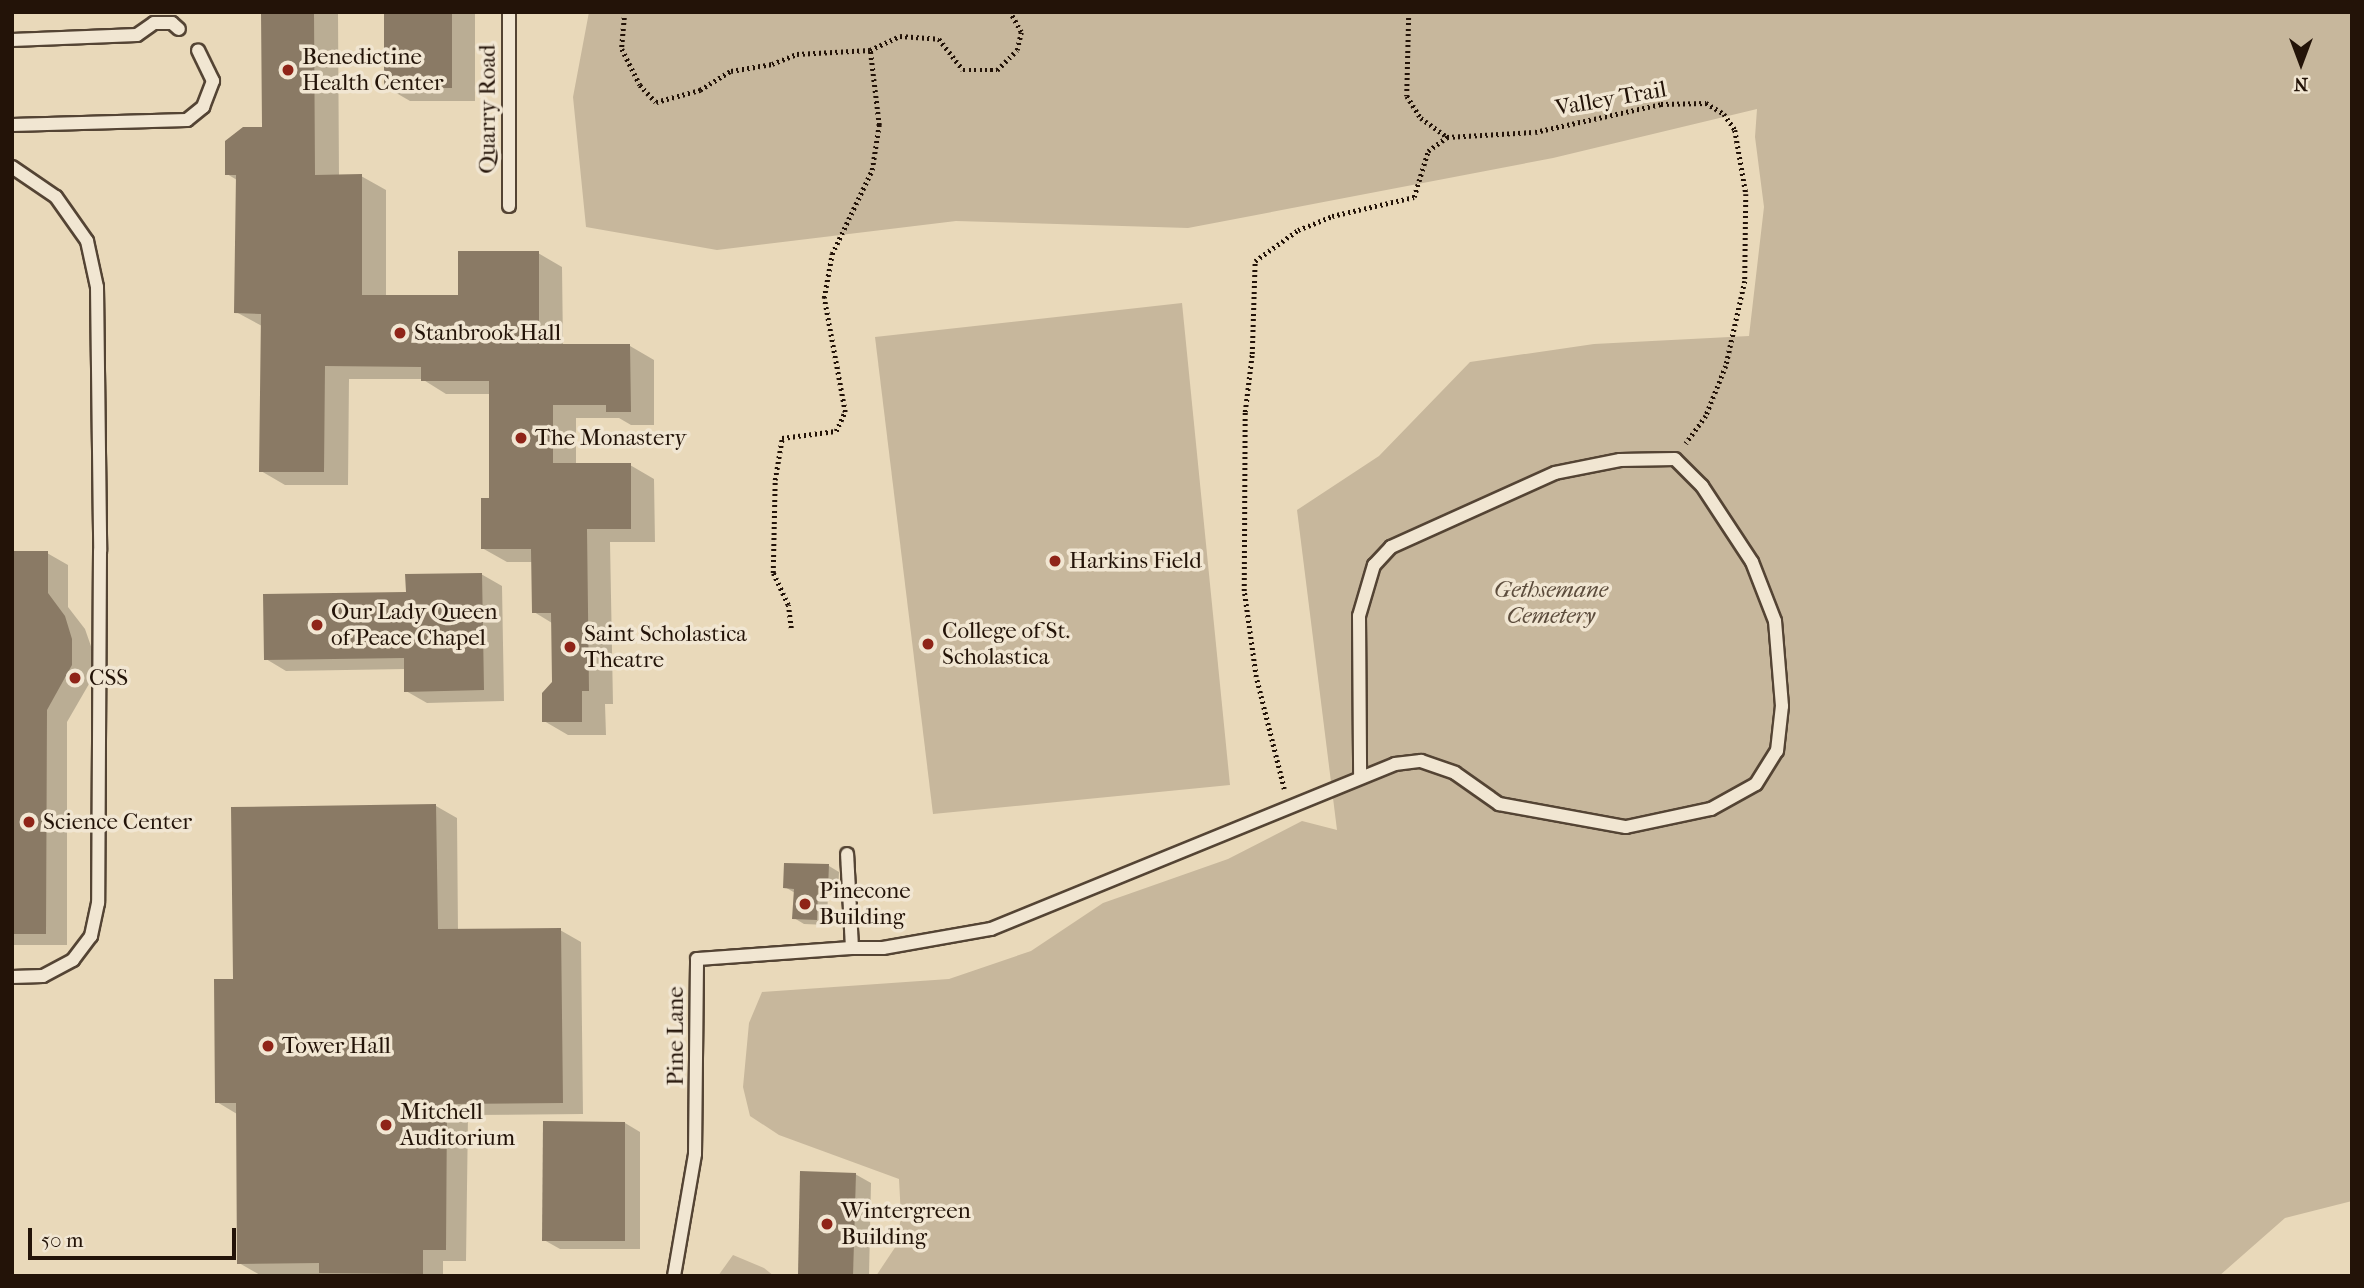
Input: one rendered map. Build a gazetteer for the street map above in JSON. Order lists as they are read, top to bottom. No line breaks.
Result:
{"streets":{"lane":["Quarry Road","Pine Lane"],"path":["Valley Trail"]},"parks":["Gethsemane Cemetery"],"places":["Benedictine Health Center","Stanbrook Hall","The Monastery","Harkins Field","Our Lady Queen of Peace Chapel","College of St. Scholastica","Saint Scholastica Theatre","CSS","Science Center","Pinecone Building","Tower Hall","Mitchell Auditorium","Wintergreen Building"],"scale_bar":"50 m","north":"bottom"}
